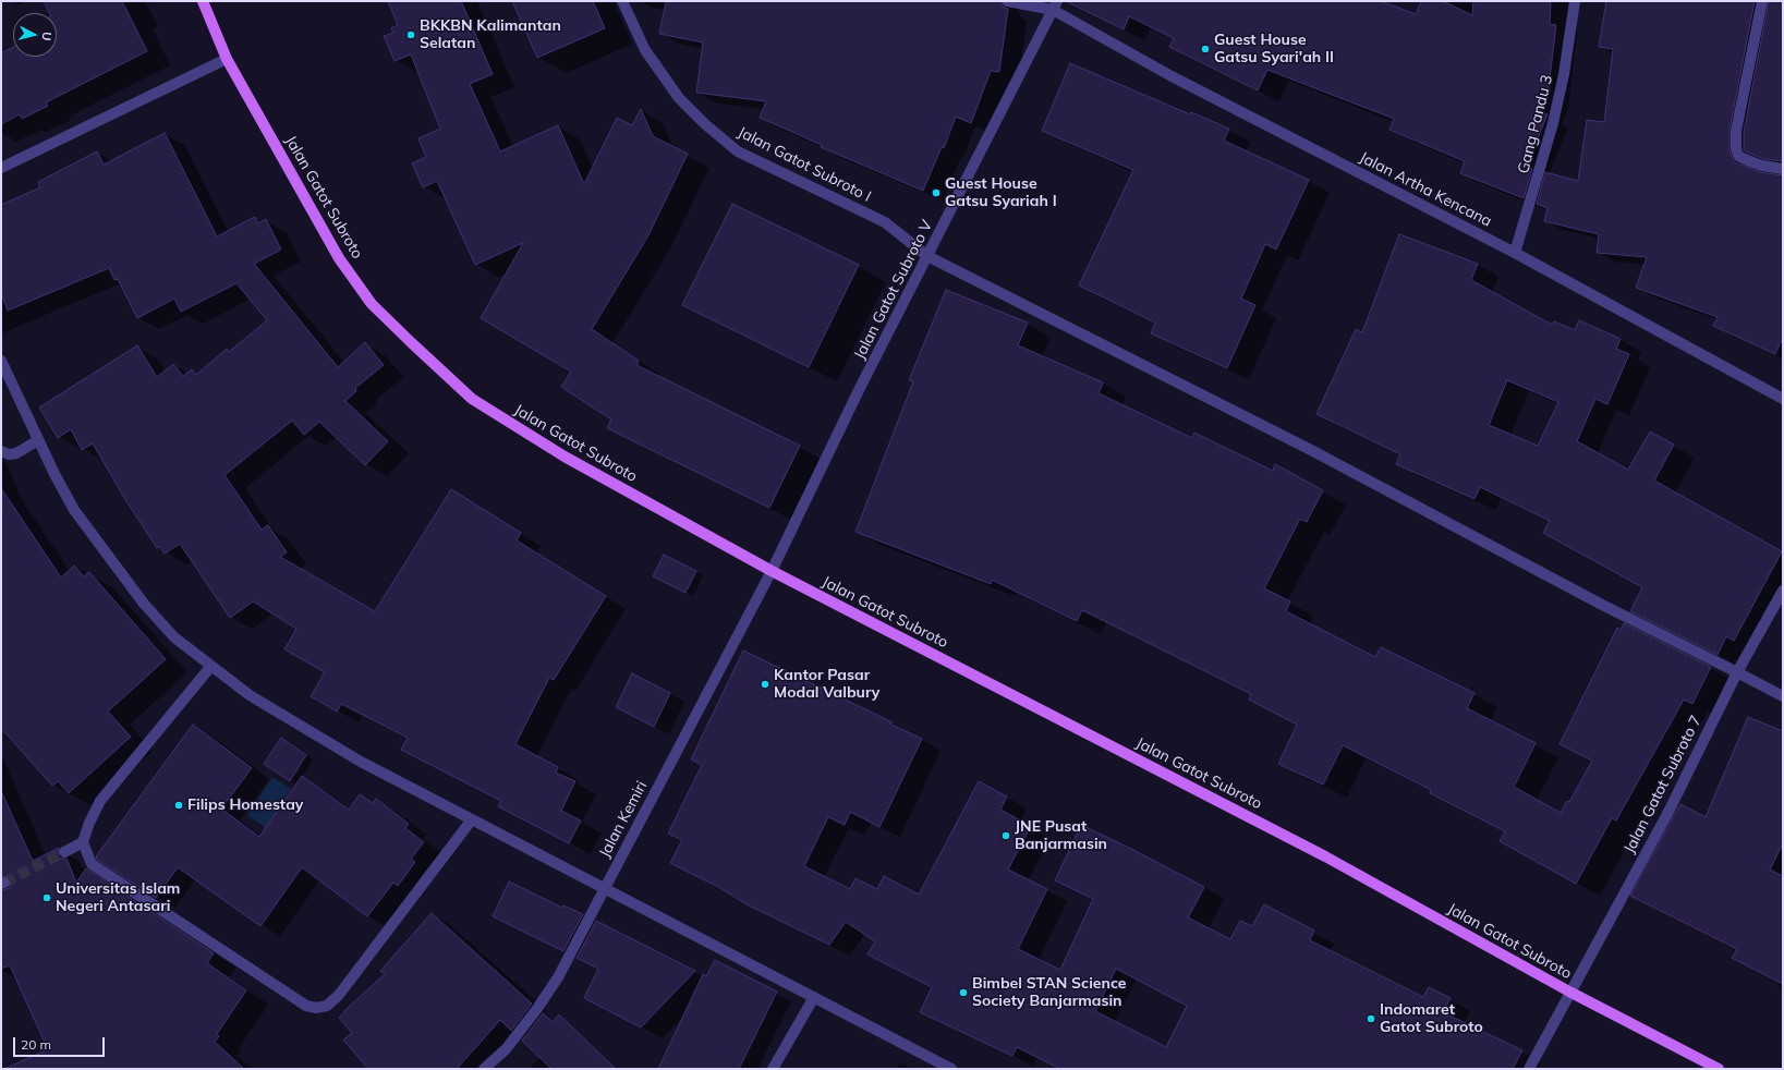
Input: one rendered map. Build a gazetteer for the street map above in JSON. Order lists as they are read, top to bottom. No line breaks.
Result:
{"streets":{"main road":["Jalan Gatot Subroto"],"street":["Gang Pandu 3","Jalan Gatot Subroto I","Jalan Artha Kencana","Jalan Gatot Subroto V","Jalan Gatot Subroto 7","Jalan Kemiri"]},"crossings":[["Gang Pandu 3","Jalan Artha Kencana"],["Jalan Gatot Subroto I","Jalan Gatot Subroto V"],["Jalan Gatot Subroto I","Jalan Gatot Subroto 7"],["Jalan Artha Kencana","Jalan Gatot Subroto V"],["Jalan Gatot Subroto","Jalan Gatot Subroto V"],["Jalan Gatot Subroto","Jalan Gatot Subroto 7"],["Jalan Gatot Subroto","Jalan Kemiri"],["Jalan Gatot Subroto V","Jalan Kemiri"]],"places":["BKKBN Kalimantan Selatan","Guest House Gatsu Syari'ah II","Guest House Gatsu Syariah I","Kantor Pasar Modal Valbury","Filips Homestay","JNE Pusat Banjarmasin","Universitas Islam Negeri Antasari","Bimbel STAN Science Society Banjarmasin","Indomaret Gatot Subroto"],"scale_bar":"20 m","north":"right"}
